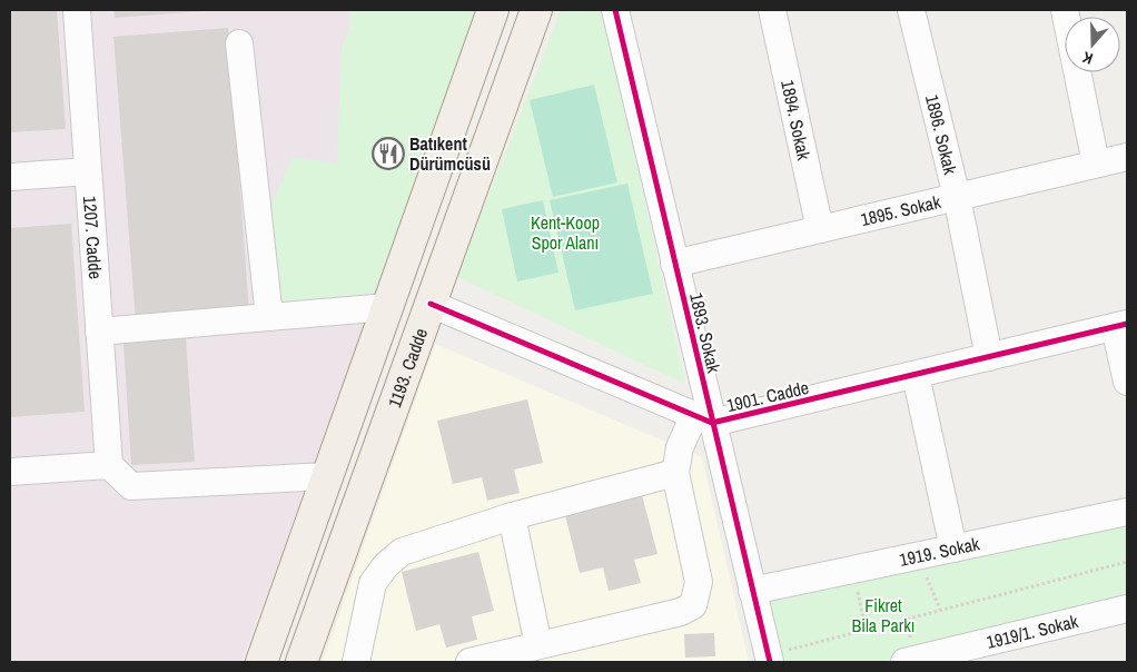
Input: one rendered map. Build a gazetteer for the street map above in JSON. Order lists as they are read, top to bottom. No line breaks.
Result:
{"streets":{"main road":["1193. Cadde"],"street":["1894. Sokak","1896. Sokak","1895. Sokak","1207. Cadde","1893. Sokak","1901. Cadde","1919. Sokak","1919/1. Sokak"]},"crossings":[["1894. Sokak","1895. Sokak"],["1896. Sokak","1895. Sokak"],["1896. Sokak","1901. Cadde"],["1895. Sokak","1893. Sokak"],["1893. Sokak","1901. Cadde"],["1893. Sokak","1919. Sokak"]],"parks":["Kent-Koop Spor Alanı","Fikret Bila Parkı"],"places":{"restaurant":["Batıkent Dürümcüsü"]},"north":"bottom"}
